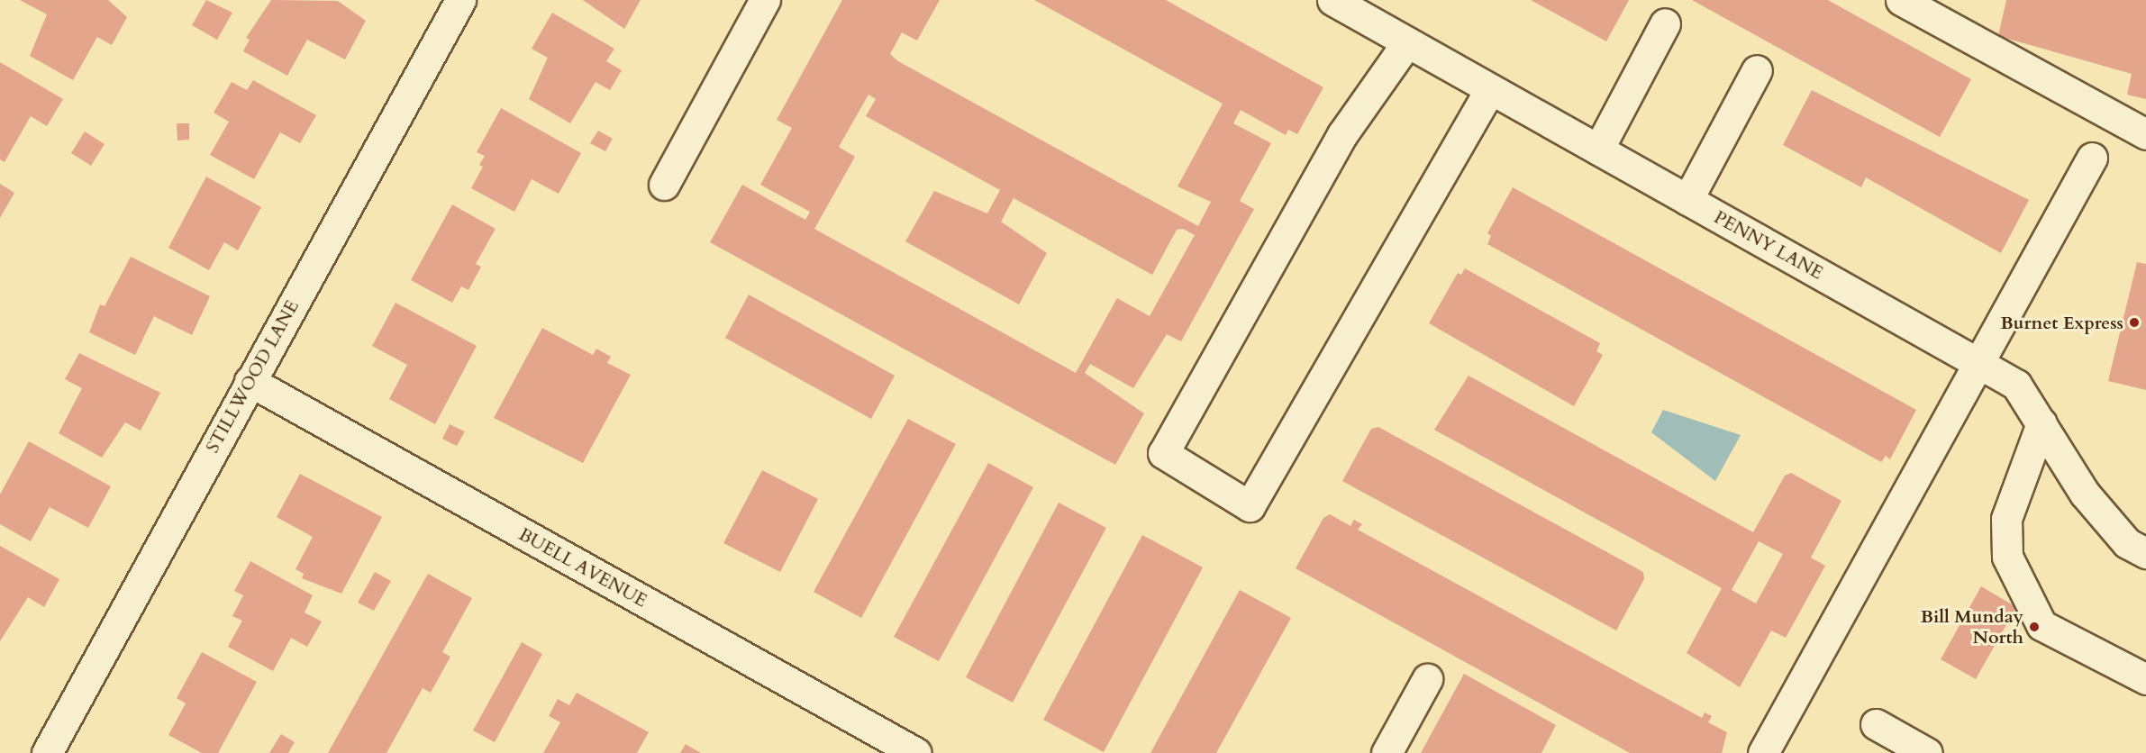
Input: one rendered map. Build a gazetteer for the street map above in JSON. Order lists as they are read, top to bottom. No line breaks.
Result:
{"streets":{"street":["PENNY LANE","STILLWOOD LANE","BUELL AVENUE"]},"crossings":[["STILLWOOD LANE","BUELL AVENUE"]],"places":["Burnet Express","Bill Munday North"]}
